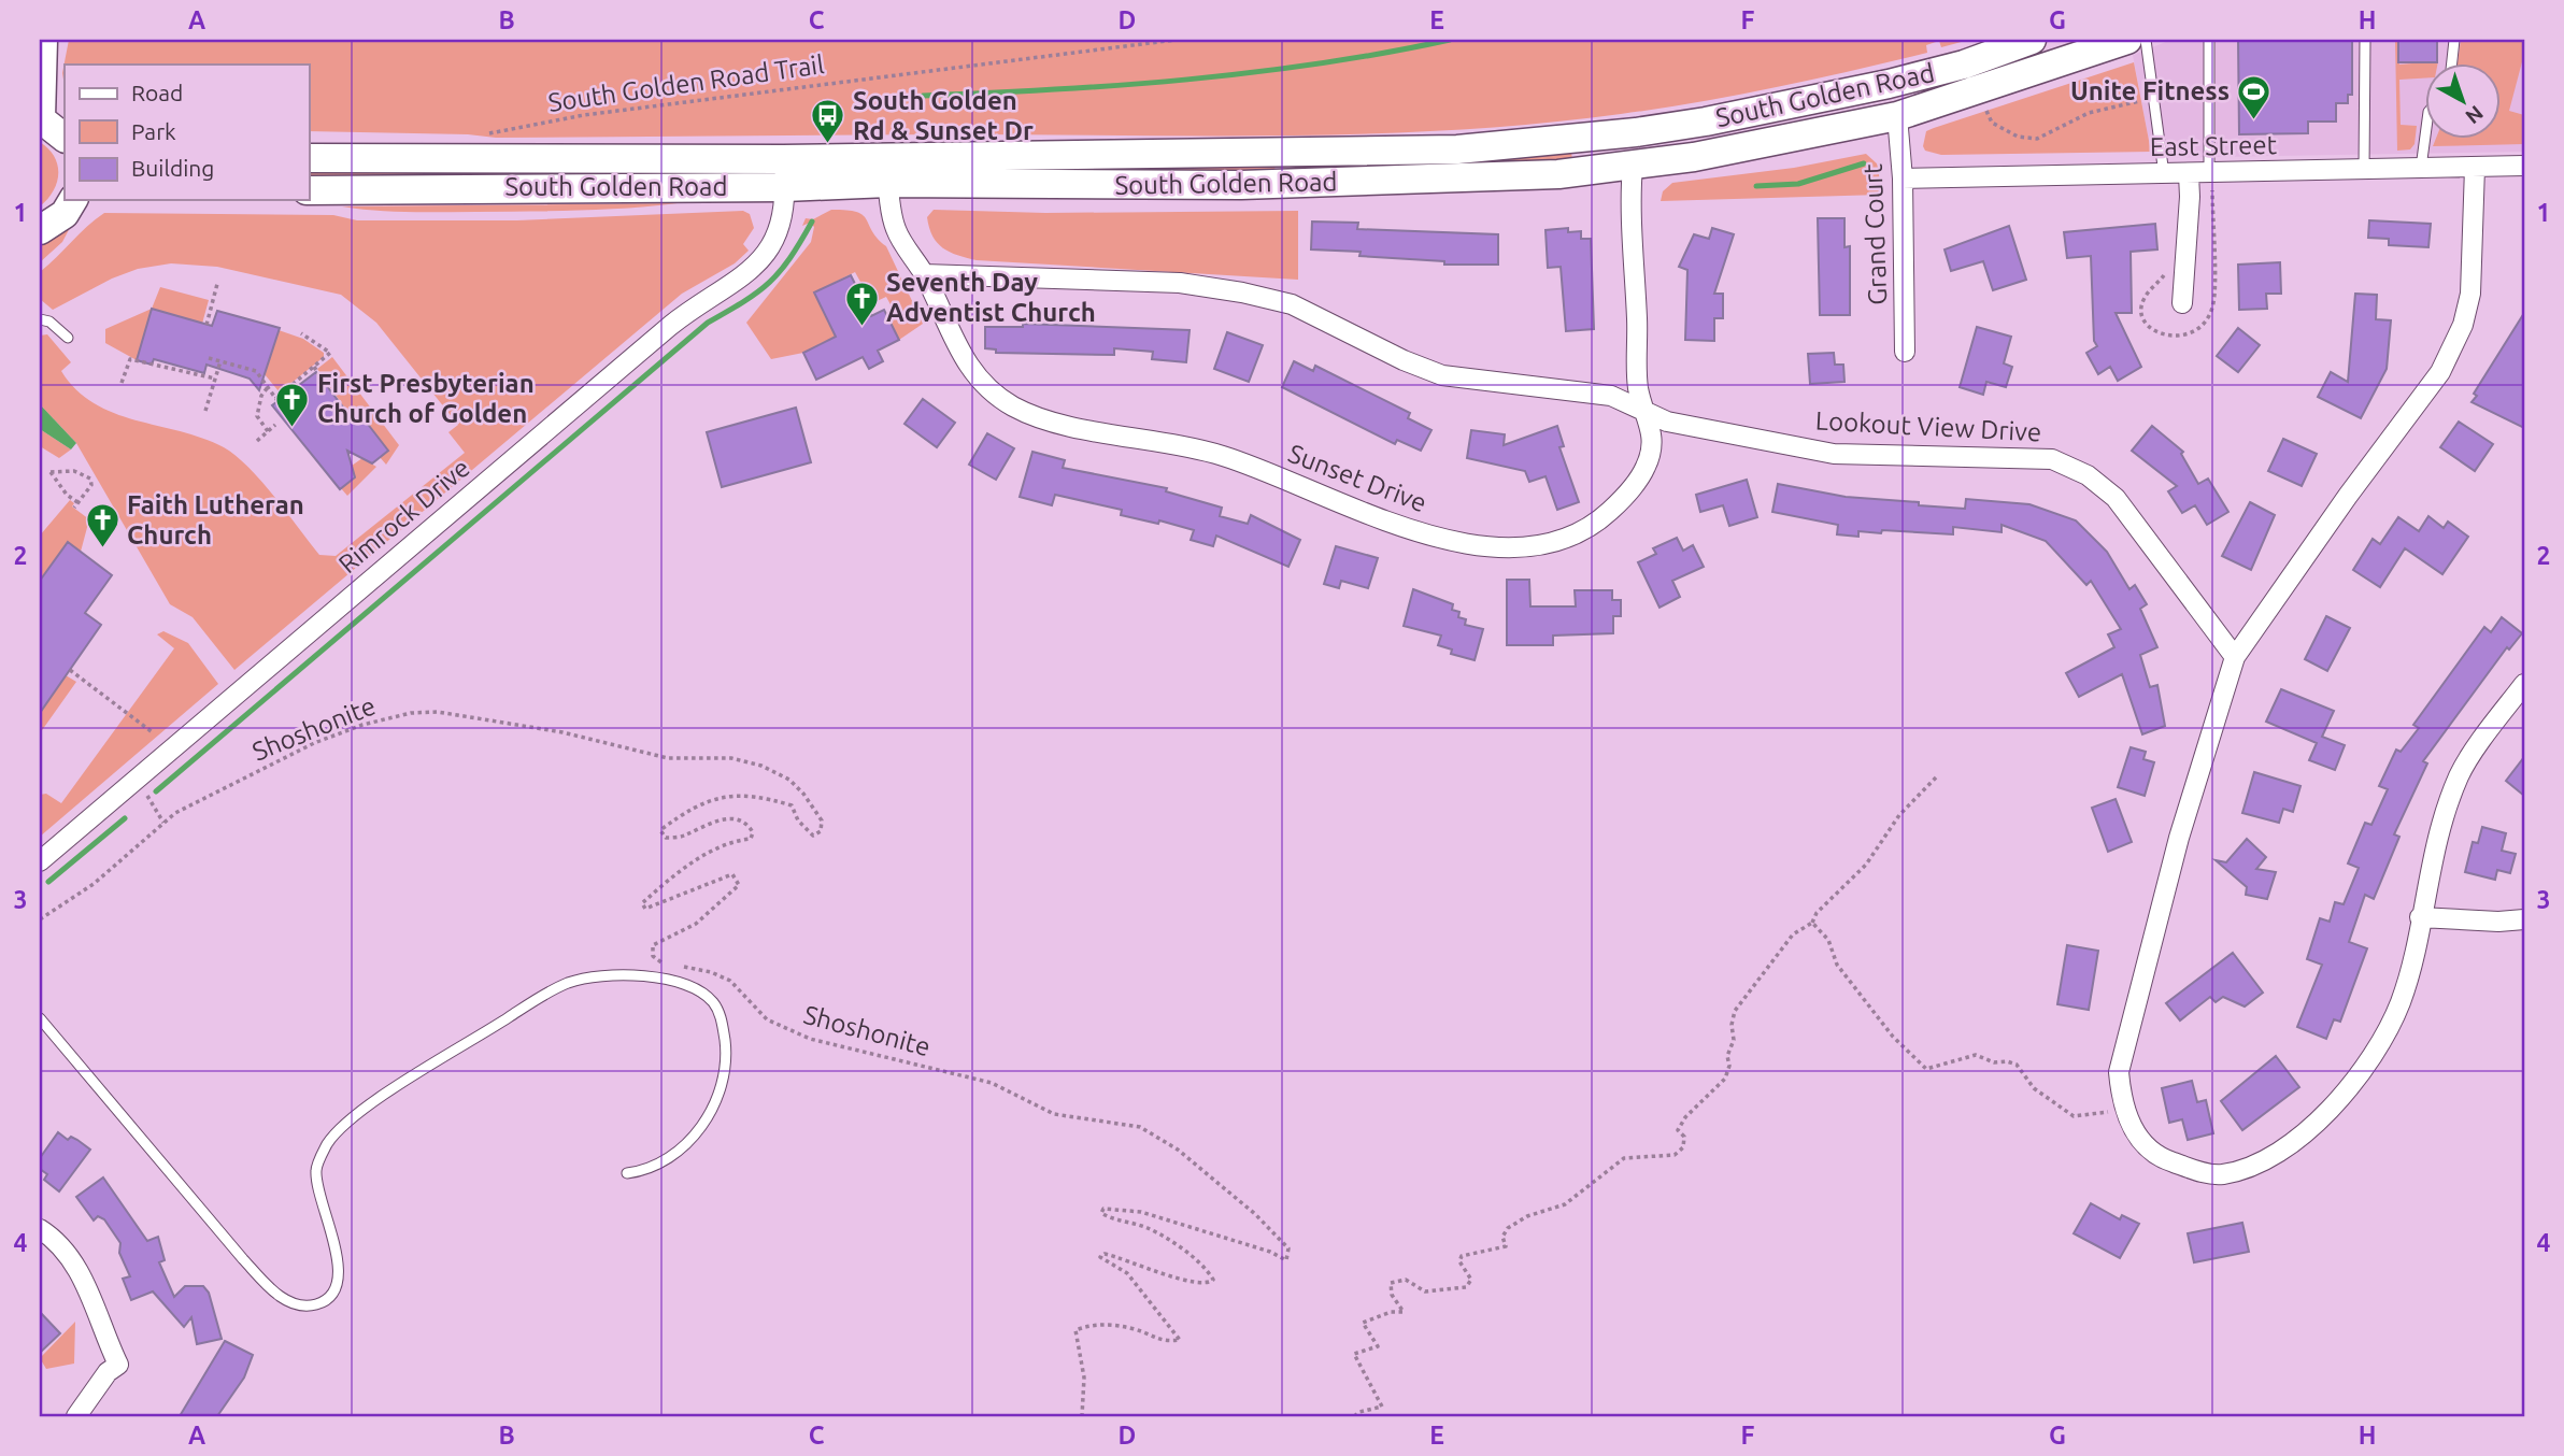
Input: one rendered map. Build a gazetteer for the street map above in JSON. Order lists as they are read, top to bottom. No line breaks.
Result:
{"streets":{"main road":["South Golden Road"],"street":["East Street","Grand Court","Lookout View Drive","Sunset Drive","Rimrock Drive"],"path":["South Golden Road Trail","Shoshonite"]},"crossings":[["South Golden Road","Grand Court"],["South Golden Road","Sunset Drive"],["South Golden Road","Rimrock Drive"],["East Street","Grand Court"],["Lookout View Drive","Sunset Drive"]],"places":{"sports":["Unite Fitness"],"bus stop":["South Golden Rd & Sunset Dr"],"church":["Seventh Day Adventist Church","First Presbyterian Church of Golden","Faith Lutheran Church"]},"legend":["Road","Park","Building"],"north":"bottom right","grid":{"columns":["A","B","C","D","E","F","G","H"],"rows":["1","2","3","4"]}}
